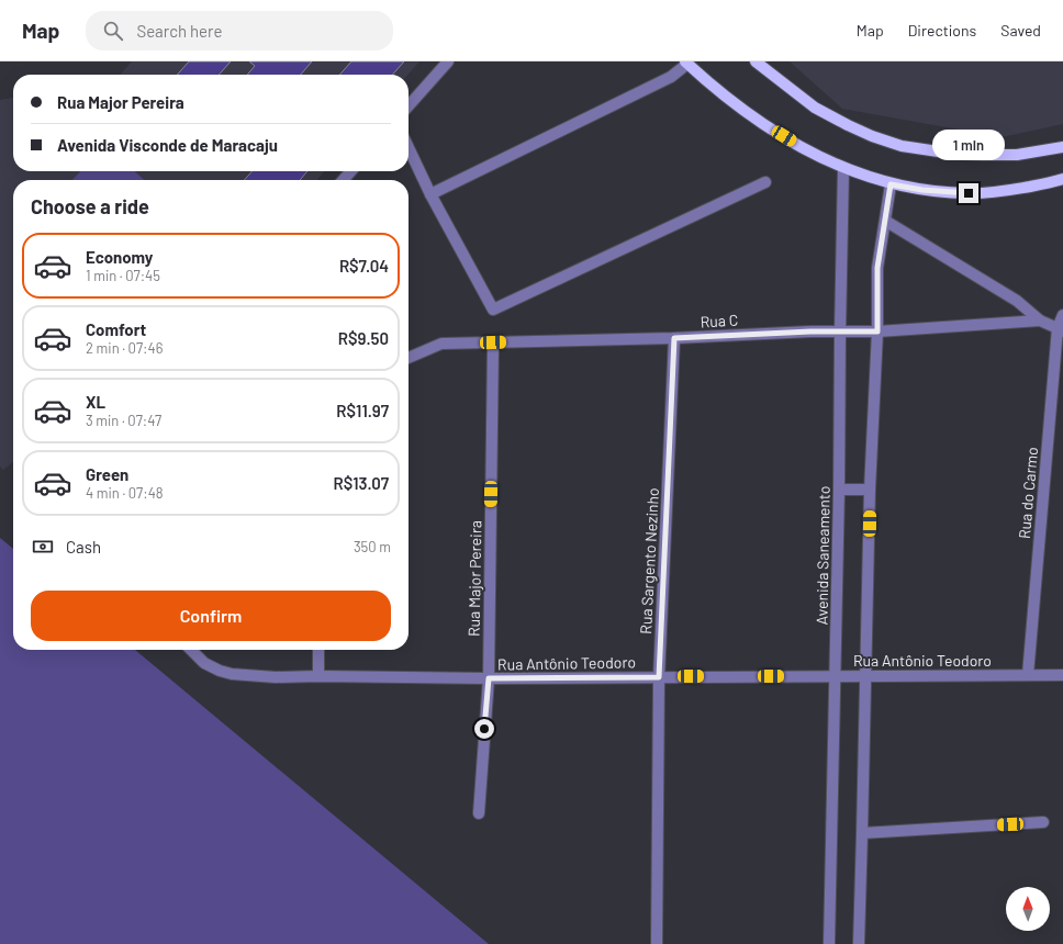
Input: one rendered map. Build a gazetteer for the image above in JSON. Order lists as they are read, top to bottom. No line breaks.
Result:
{"streets":{"street":["Rua C","Rua do Carmo","Avenida Saneamento","Rua Sargento Nezinho","Rua Major Pereira","Rua Antônio Teodoro"]},"crossings":[["Rua C","Avenida Saneamento"],["Rua C","Rua Sargento Nezinho"],["Rua C","Rua Major Pereira"],["Rua do Carmo","Rua Antônio Teodoro"],["Avenida Saneamento","Rua Antônio Teodoro"],["Rua Sargento Nezinho","Rua Antônio Teodoro"],["Rua Major Pereira","Rua Antônio Teodoro"]],"north":"top","page":{"header":"Map","search":"Search here","nav":["Map","Directions","Saved"],"banner":["Rua Major Pereira","Avenida Visconde de Maracaju"],"bubble":"1 min","heading":"Choose a ride","list":[{"name":"Economy","note":"1 min · 07:45","value":"R$7.04"},{"name":"Comfort","note":"2 min · 07:46","value":"R$9.50"},{"name":"XL","note":"3 min · 07:47","value":"R$11.97"},{"name":"Green","note":"4 min · 07:48","value":"R$13.07"}],"pay":["Cash","350 m"],"buttons":"Confirm"}}
